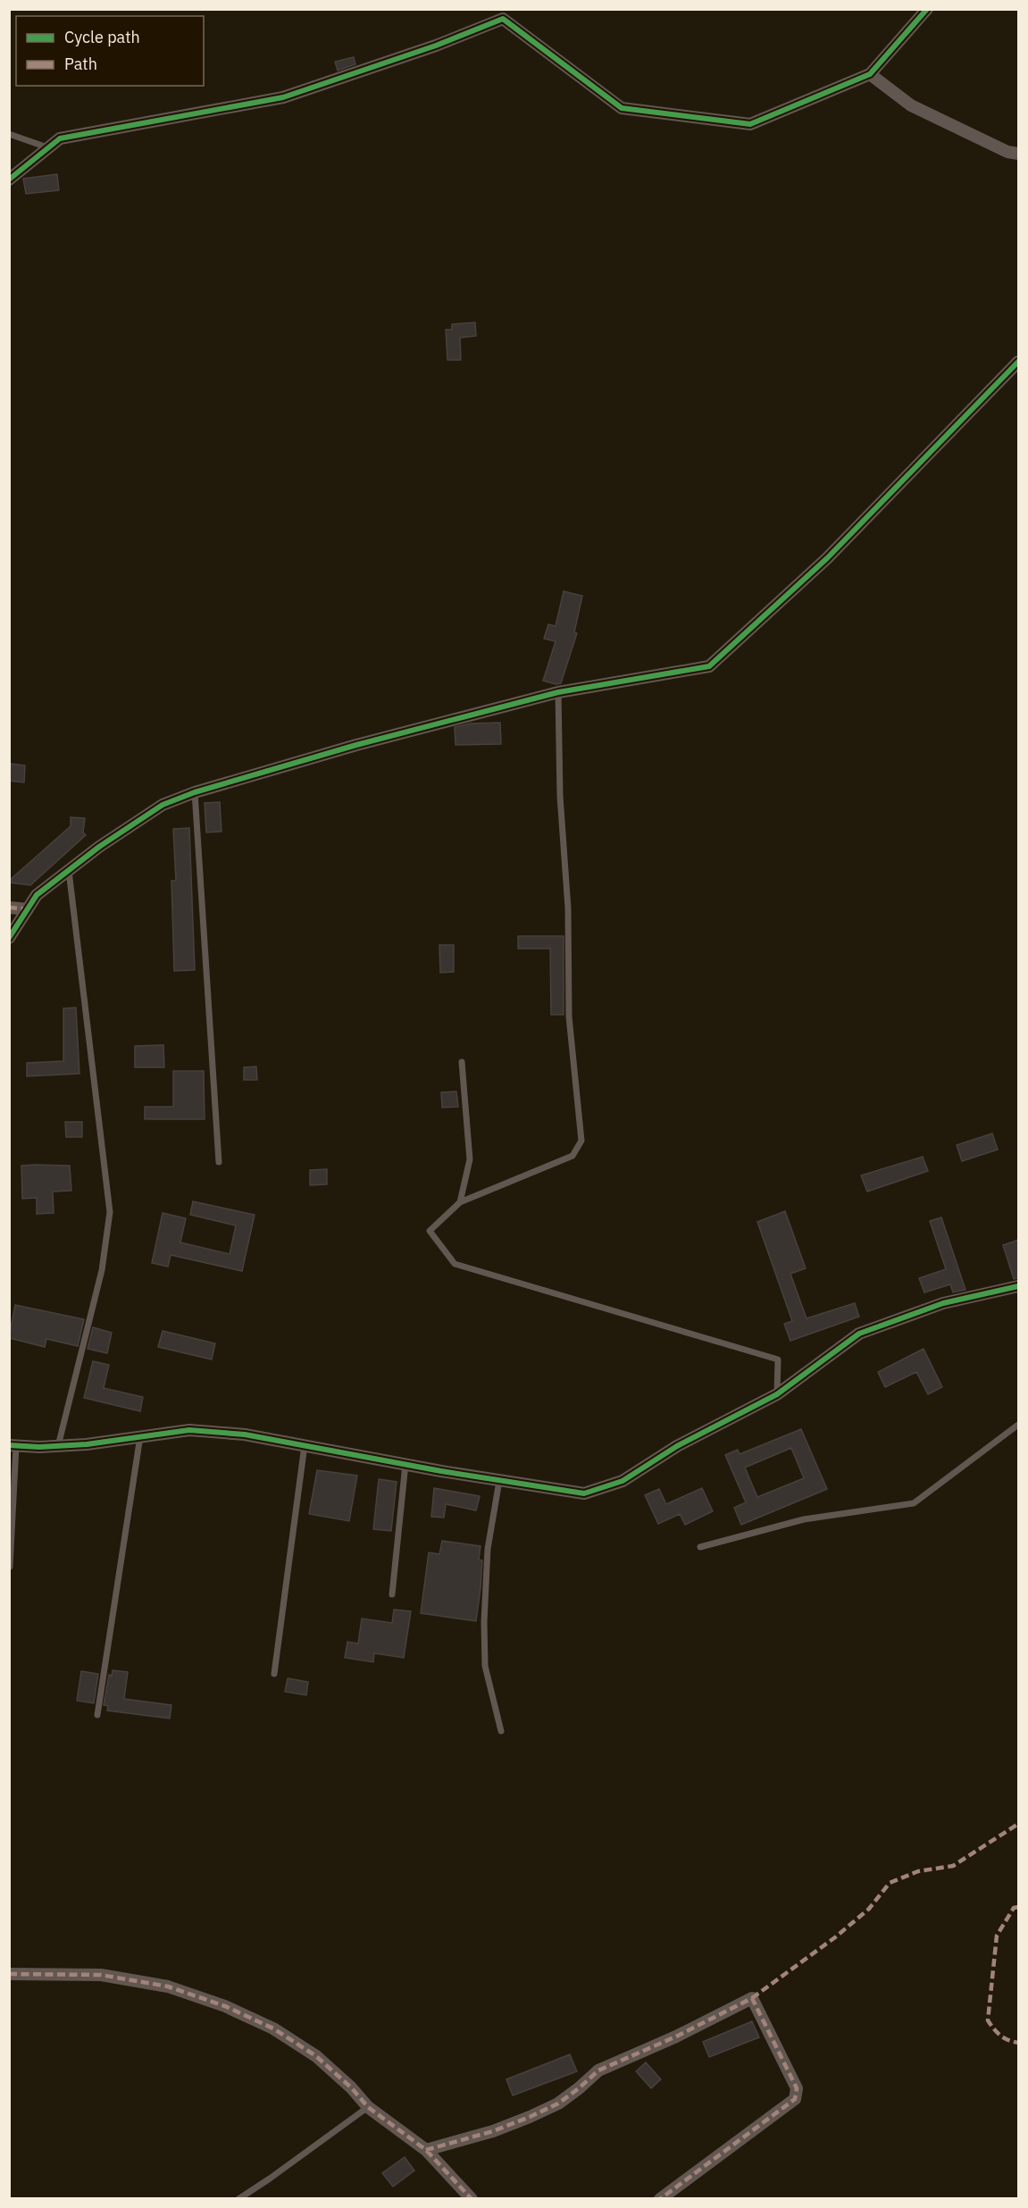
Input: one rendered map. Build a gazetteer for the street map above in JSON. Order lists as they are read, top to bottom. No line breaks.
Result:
{"legend":["Cycle path","Path"]}
